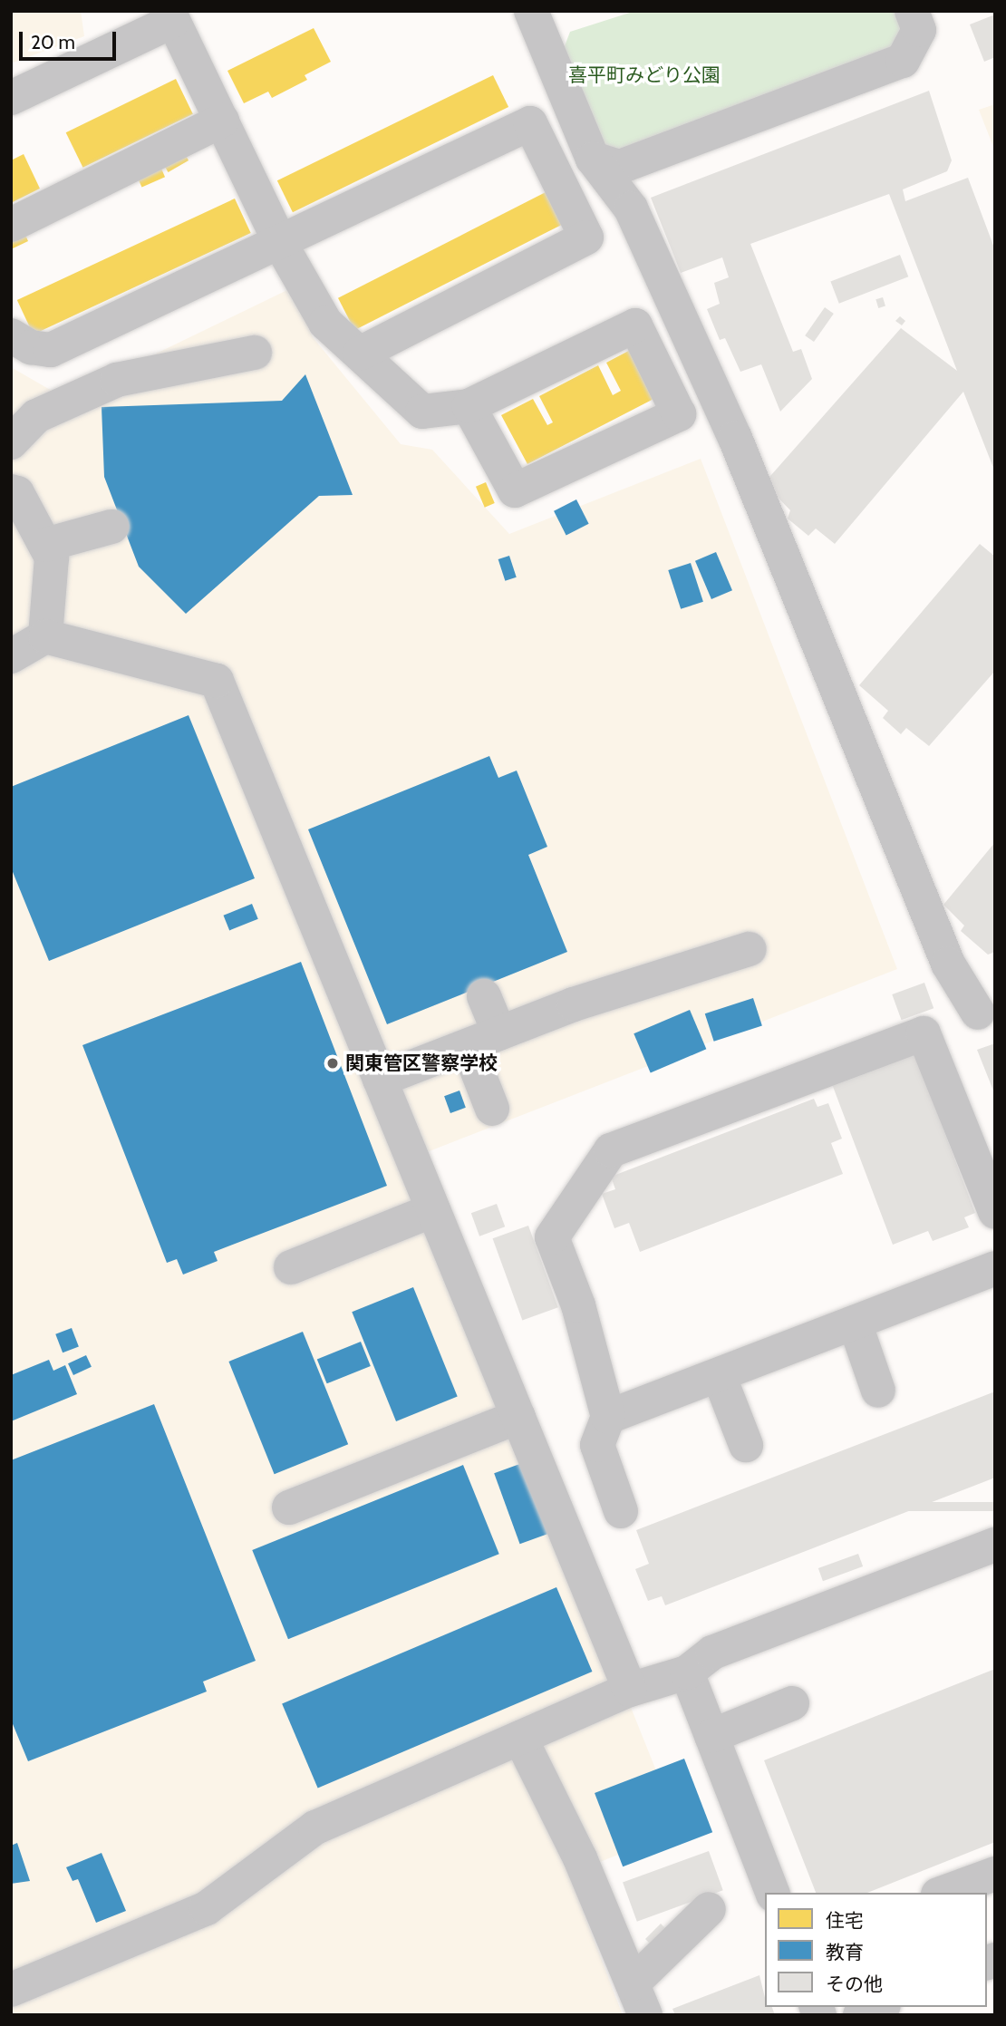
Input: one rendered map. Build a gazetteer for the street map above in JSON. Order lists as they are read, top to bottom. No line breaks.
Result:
{"parks":["喜平町みどり公園"],"places":["関東管区警察学校"],"legend":["住宅","教育","その他"],"scale_bar":"20 m"}
